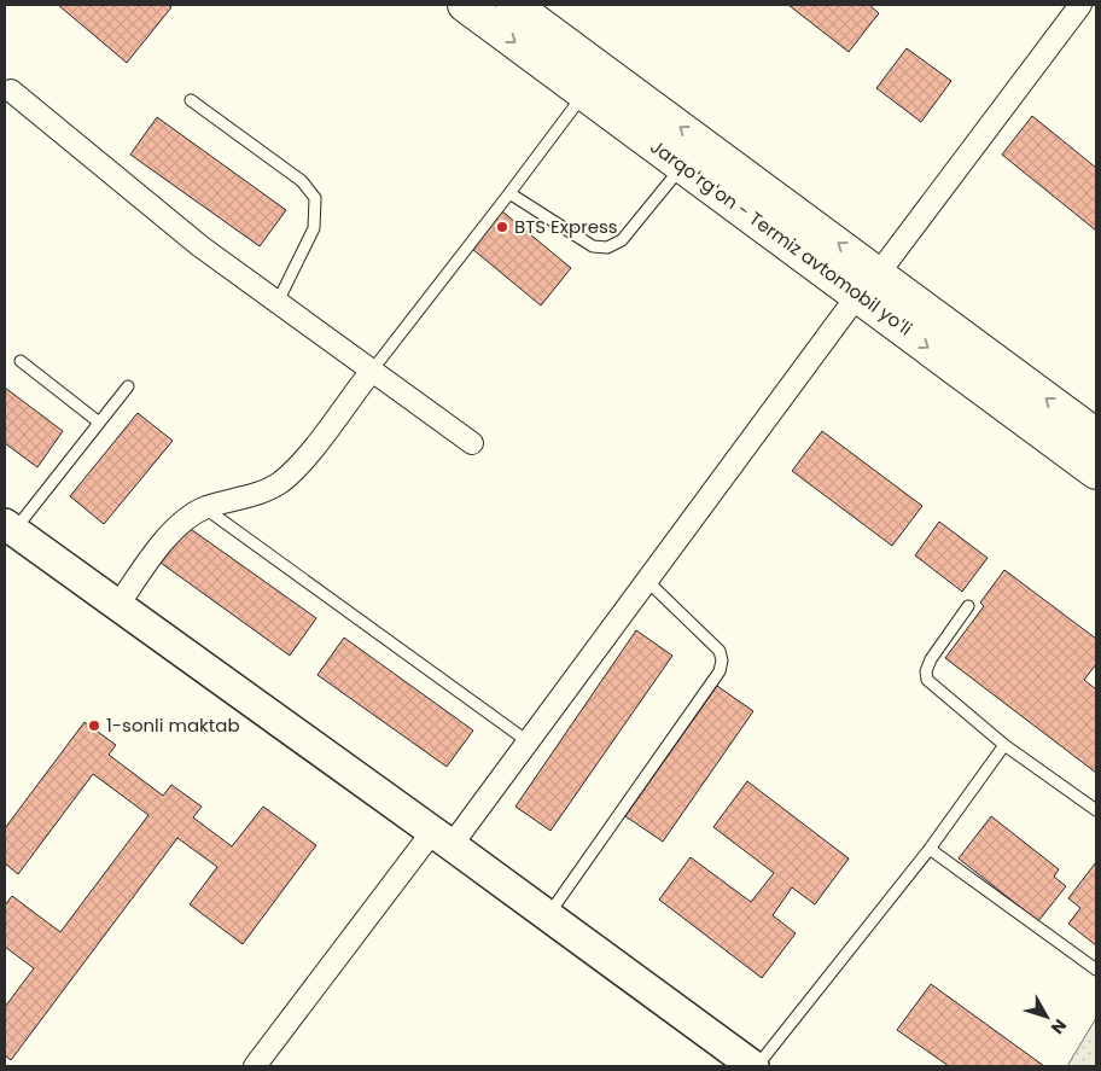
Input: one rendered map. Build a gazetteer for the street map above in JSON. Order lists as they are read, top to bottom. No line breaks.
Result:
{"streets":{"highway":["Jarqoʻrgʻon - Termiz avtomobil yoʻli"]},"places":["BTS Express","1-sonli maktab"],"north":"bottom right"}
